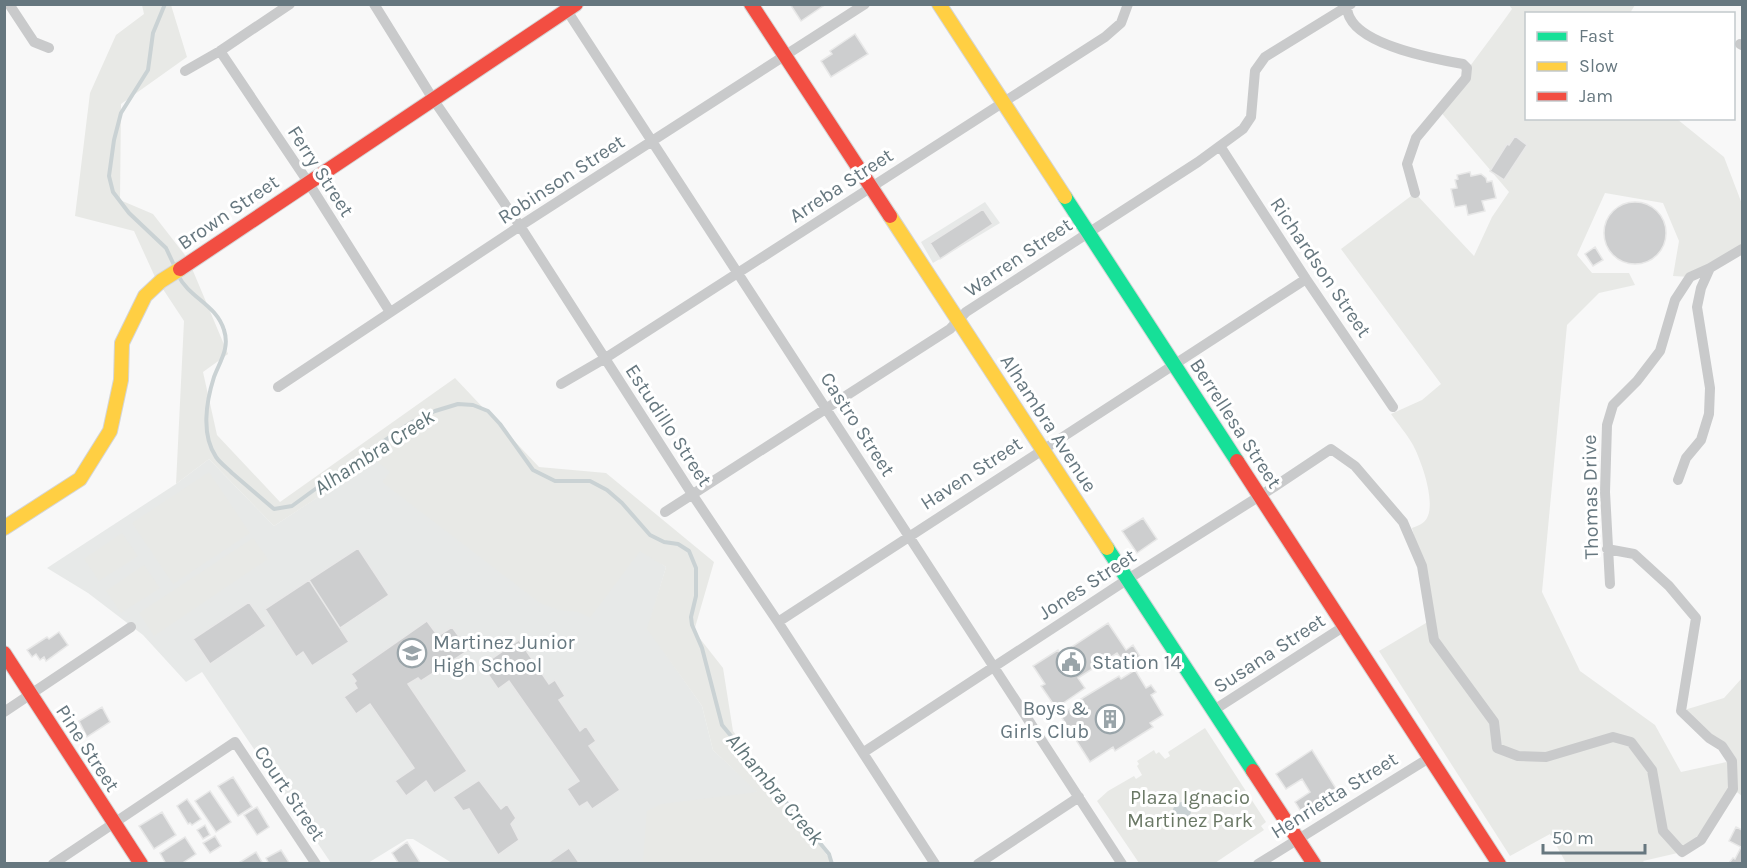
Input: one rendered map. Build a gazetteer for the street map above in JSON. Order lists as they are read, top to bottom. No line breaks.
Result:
{"streets":{"main road":["Brown Street","Alhambra Avenue","Berrellesa Street","Pine Street"],"street":["Ferry Street","Robinson Street","Arreba Street","Warren Street","Richardson Street","Castro Street","Estudillo Street","Haven Street","Thomas Drive","Jones Street","Susana Street","Court Street","Henrietta Street"]},"crossings":[["Ferry Street","Robinson Street"],["Ferry Street","Brown Street"],["Robinson Street","Alhambra Avenue"],["Robinson Street","Castro Street"],["Robinson Street","Estudillo Street"],["Arreba Street","Alhambra Avenue"],["Arreba Street","Berrellesa Street"],["Arreba Street","Castro Street"],["Arreba Street","Estudillo Street"],["Brown Street","Castro Street"],["Brown Street","Estudillo Street"],["Warren Street","Richardson Street"],["Warren Street","Alhambra Avenue"],["Warren Street","Berrellesa Street"],["Warren Street","Castro Street"],["Warren Street","Estudillo Street"],["Richardson Street","Haven Street"],["Alhambra Avenue","Haven Street"],["Alhambra Avenue","Jones Street"],["Alhambra Avenue","Susana Street"],["Alhambra Avenue","Henrietta Street"],["Berrellesa Street","Haven Street"],["Berrellesa Street","Jones Street"],["Berrellesa Street","Susana Street"],["Berrellesa Street","Henrietta Street"],["Castro Street","Haven Street"],["Castro Street","Jones Street"],["Estudillo Street","Haven Street"],["Estudillo Street","Jones Street"],["Thomas Drive","Jones Street"],["Pine Street","Court Street"]],"water":["Alhambra Creek"],"parks":["Plaza Ignacio Martinez Park"],"places":{"school or university":["Martinez Junior High School"],"public building":["Station 14"],"building":["Boys & Girls Club"]},"legend":["Fast","Slow","Jam"],"scale_bar":"50 m"}
